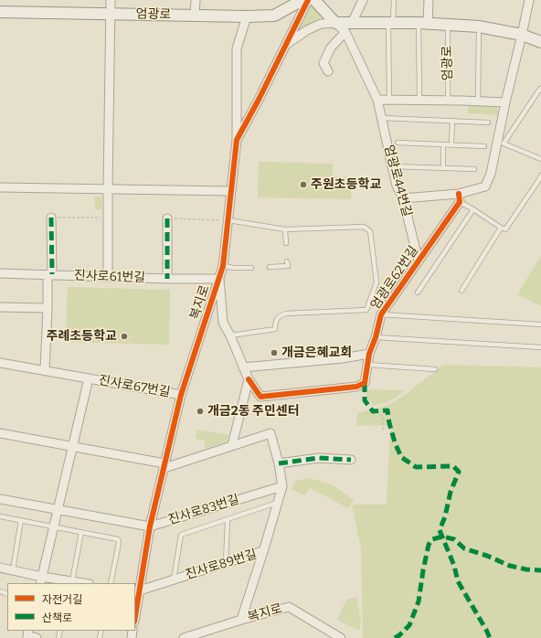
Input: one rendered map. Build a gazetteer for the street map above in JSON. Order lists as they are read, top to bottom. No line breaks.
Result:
{"streets":{"main road":["엄광로"],"street":["엄광로44번길","진사로61번길","엄광로62번길","복지로","진사로67번길","진사로83번길","진사로89번길"]},"crossings":[["엄광로44번길","엄광로62번길"],["진사로61번길","복지로"],["복지로","진사로67번길"],["복지로","진사로83번길"],["복지로","진사로89번길"],["진사로67번길","진사로83번길"]],"places":["주원초등학교","주례초등학교","개금은혜교회","개금2동 주민센터"],"legend":["자전거길","산책로"]}
